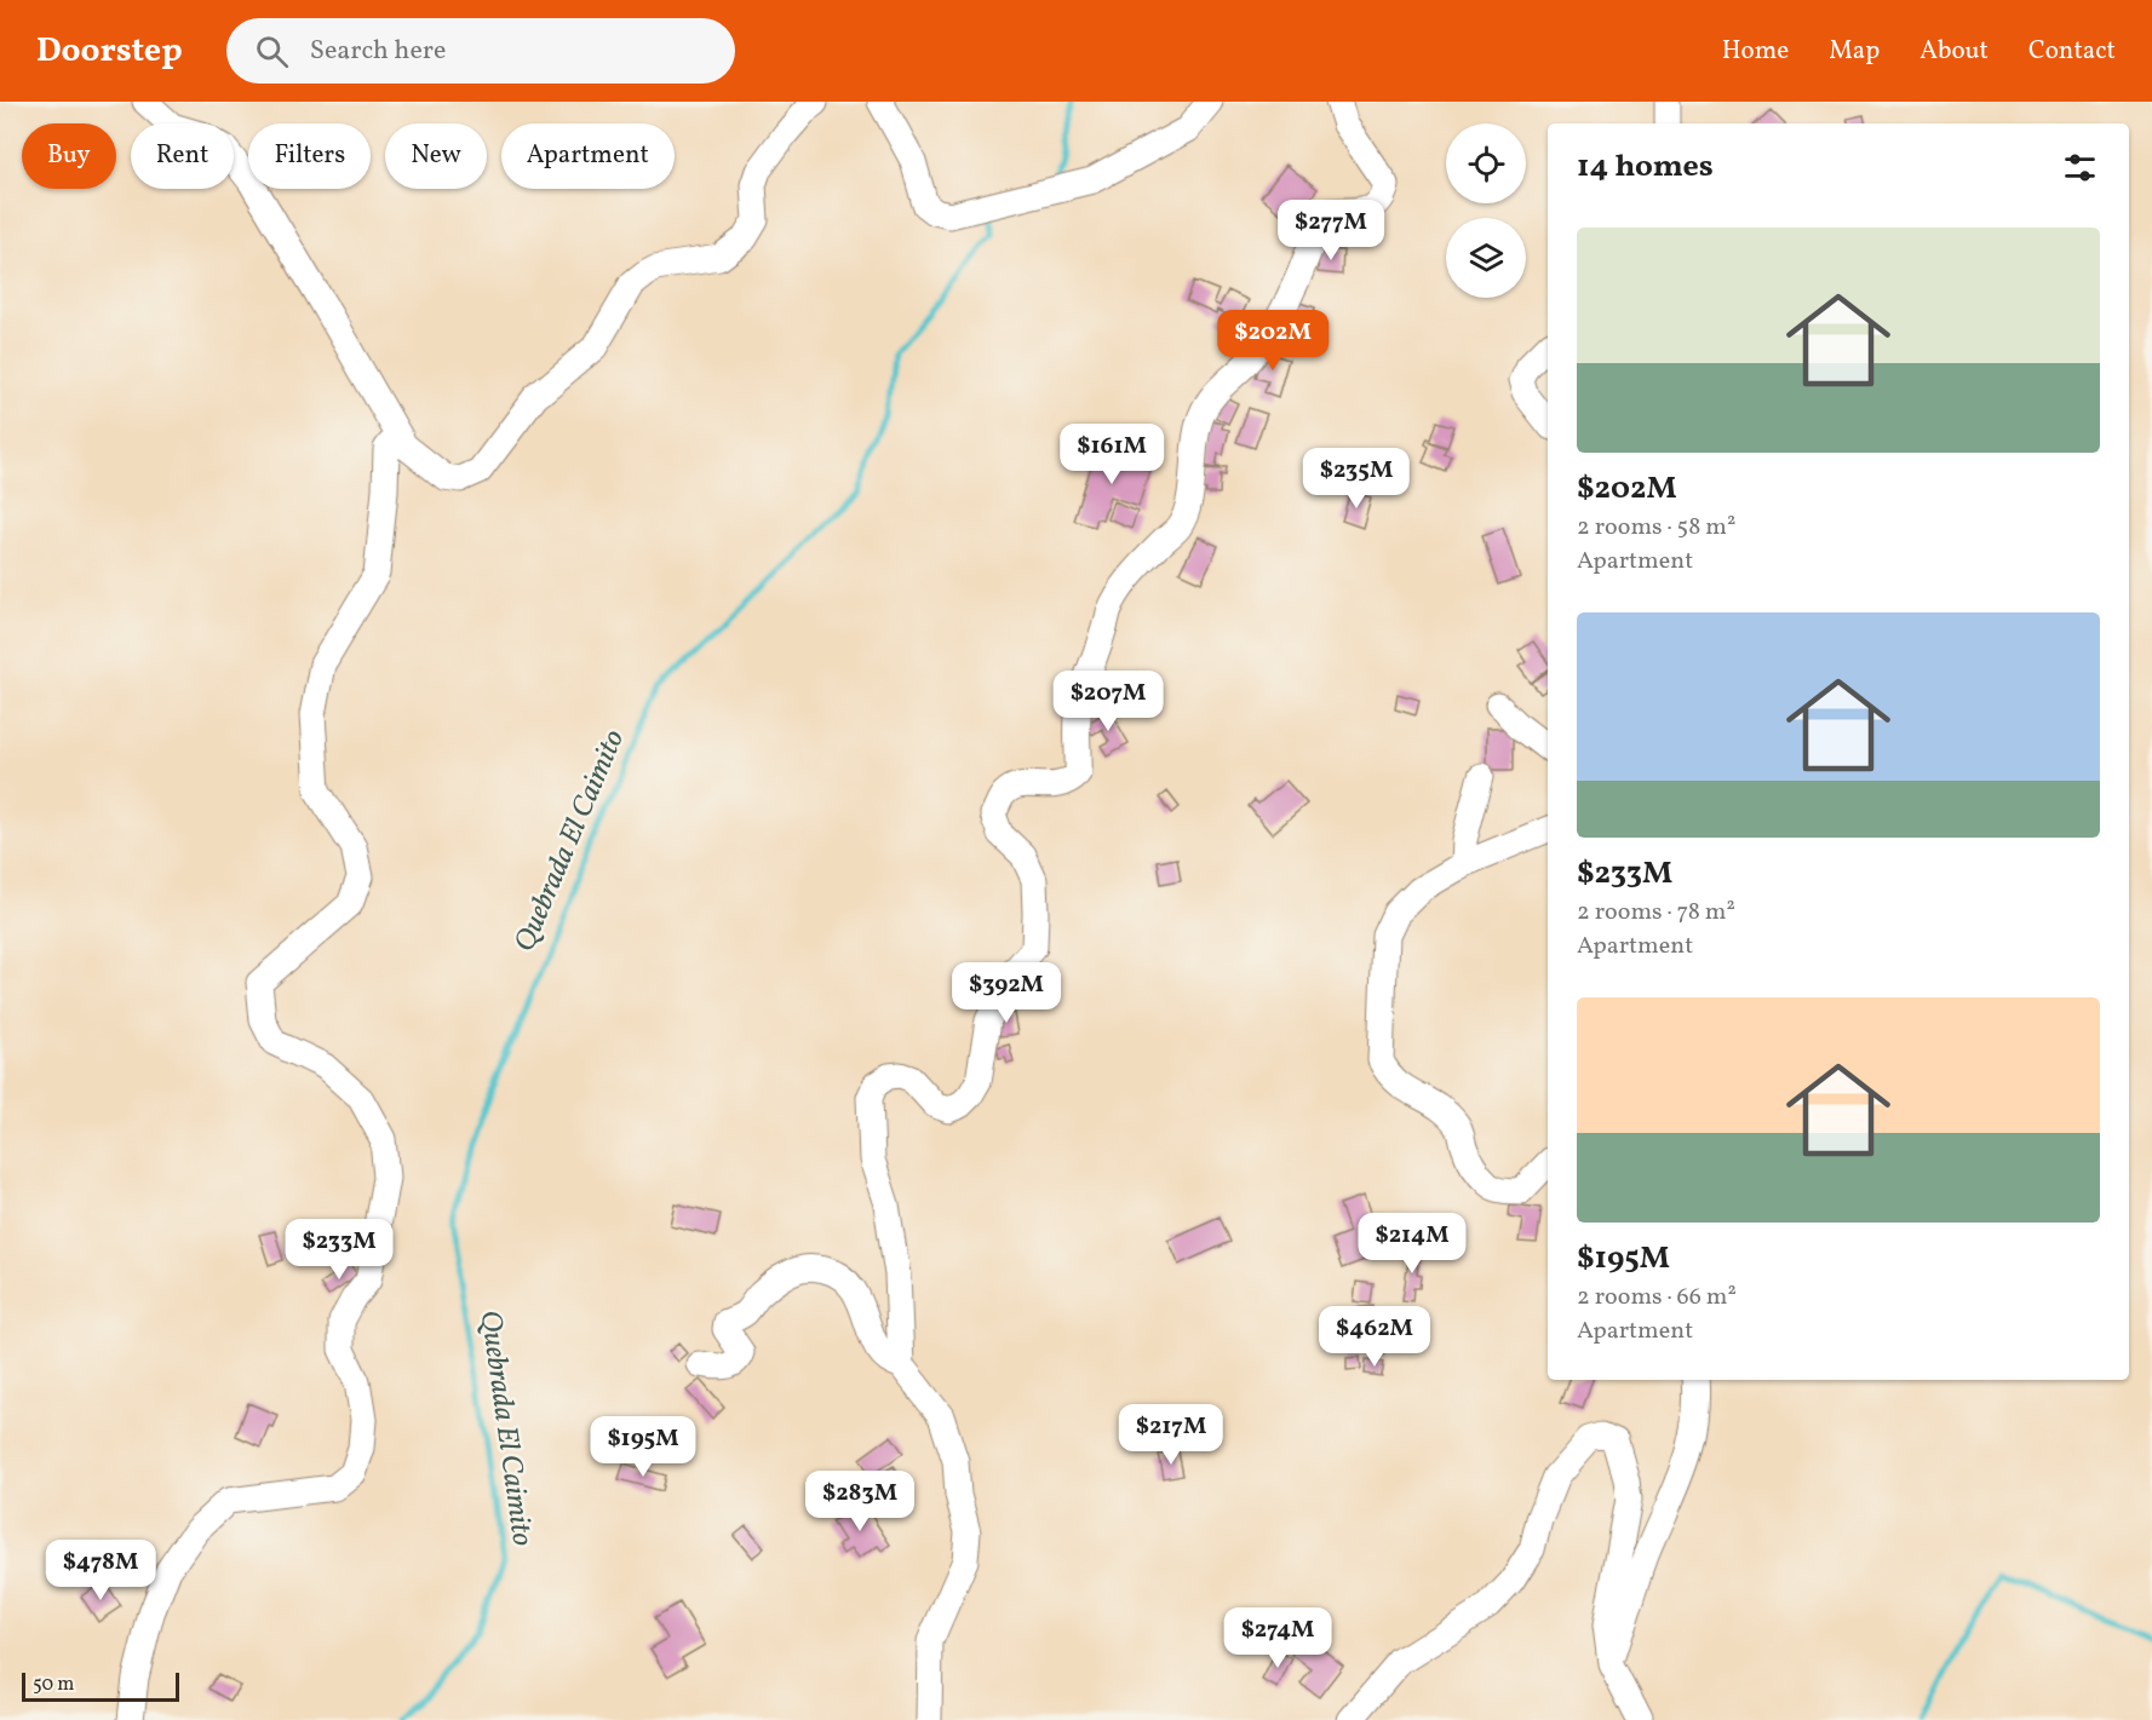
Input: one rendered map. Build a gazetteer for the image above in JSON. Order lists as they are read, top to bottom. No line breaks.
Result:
{"water":["Quebrada El Caimito"],"scale_bar":"50 m","page":{"header":"Doorstep","search":"Search here","nav":["Home","Map","About","Contact"],"chip":["Buy","Rent","Filters","New","Apartment"],"heading":"14 homes","price":["$277M","$202M","$161M","$235M","$207M","$392M","$214M","$233M","$462M","$217M","$195M","$283M","$478M","$274M"],"list":[{"name":"$202M","note":"2 rooms · 58 m² · Apartment"},{"name":"$233M","note":"2 rooms · 78 m² · Apartment"},{"name":"$195M","note":"2 rooms · 66 m² · Apartment"}],"scale":"50 m"}}
